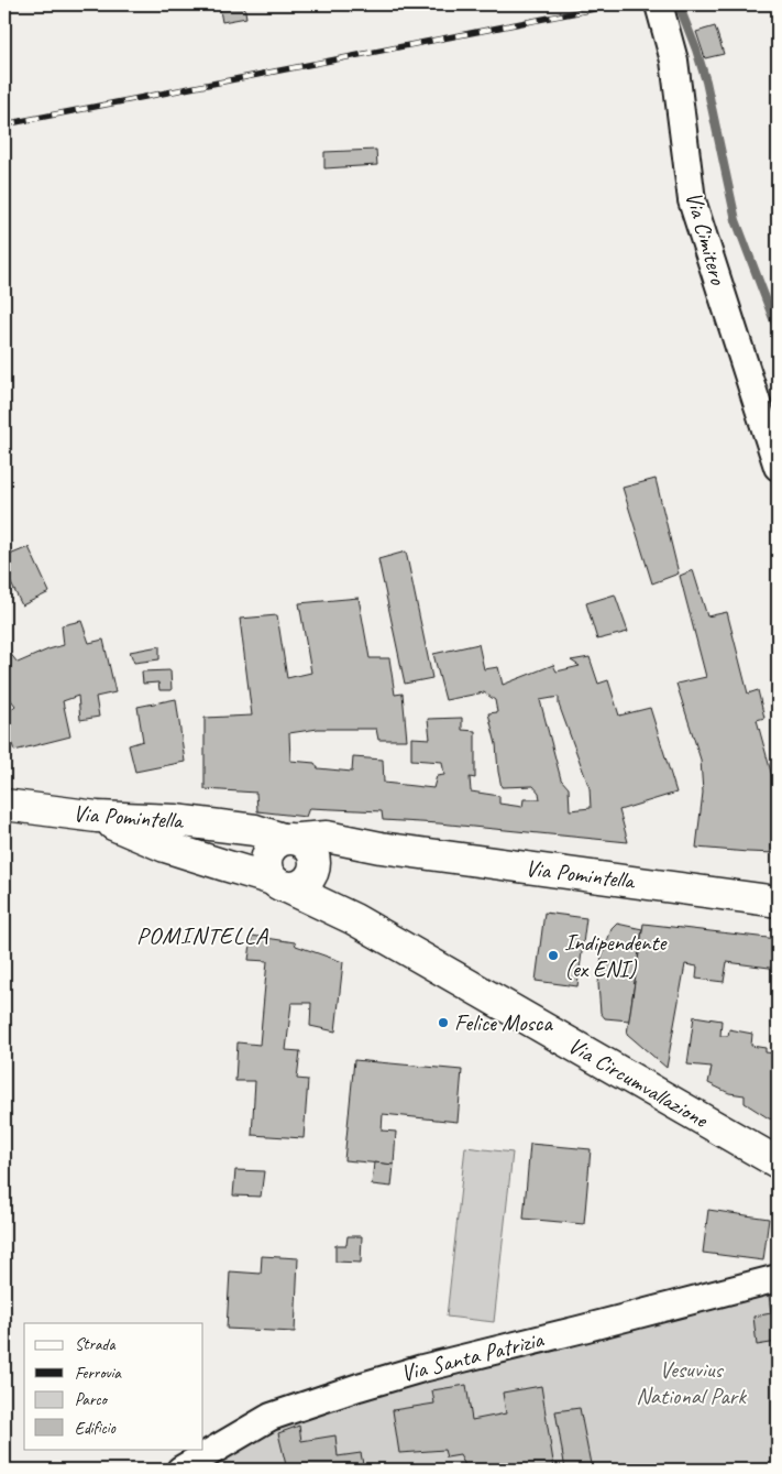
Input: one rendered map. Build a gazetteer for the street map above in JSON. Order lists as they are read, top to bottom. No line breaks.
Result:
{"streets":{"main road":["Via Pomintella","Via Circumvallazione"],"street":["Via Cimitero","Via Santa Patrizia"]},"crossings":[["Via Pomintella","Via Circumvallazione"]],"districts":["POMINTELLA"],"parks":["Vesuvius National Park"],"places":["Indipendente (ex ENI)","Felice Mosca"],"legend":["Strada","Ferrovia","Parco","Edificio"]}
